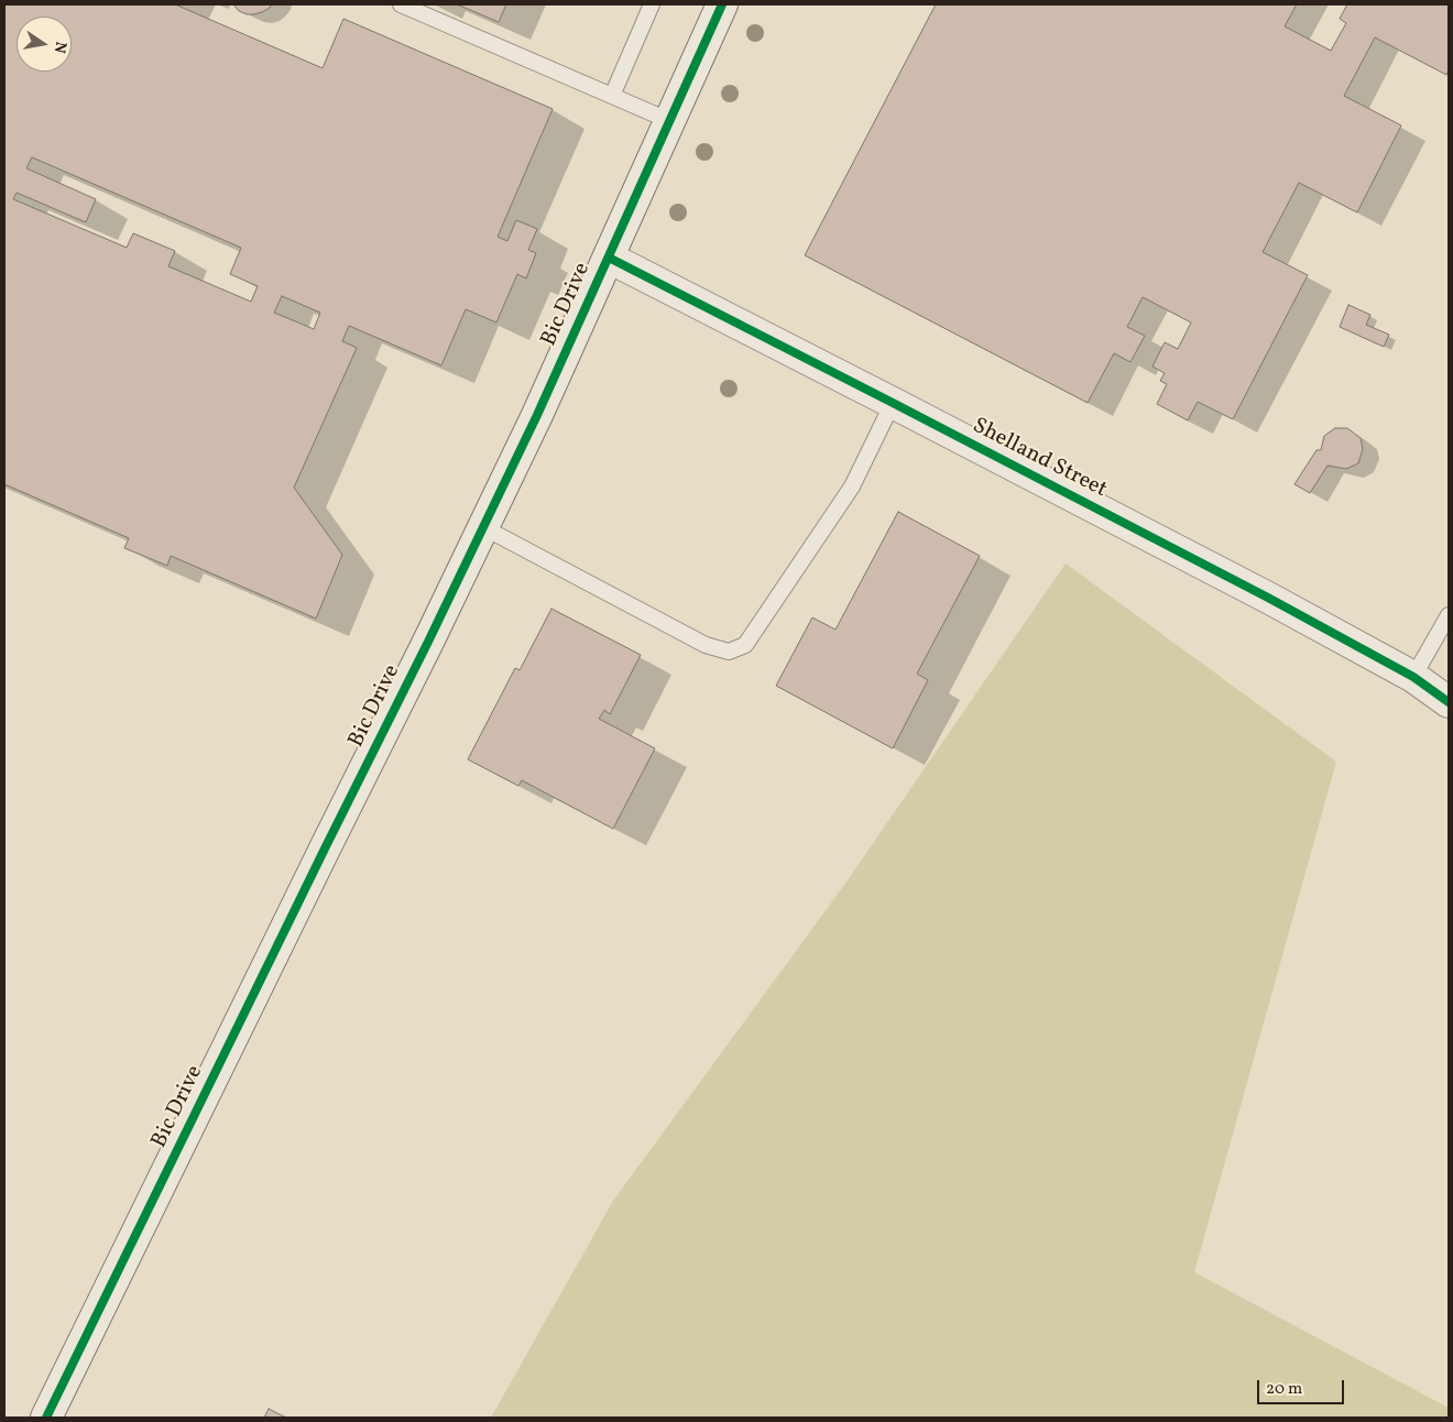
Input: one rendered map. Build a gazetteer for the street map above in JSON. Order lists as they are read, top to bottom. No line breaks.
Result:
{"streets":{"street":["Bic Drive","Shelland Street"]},"crossings":[["Bic Drive","Shelland Street"]],"scale_bar":"20 m","north":"right"}
